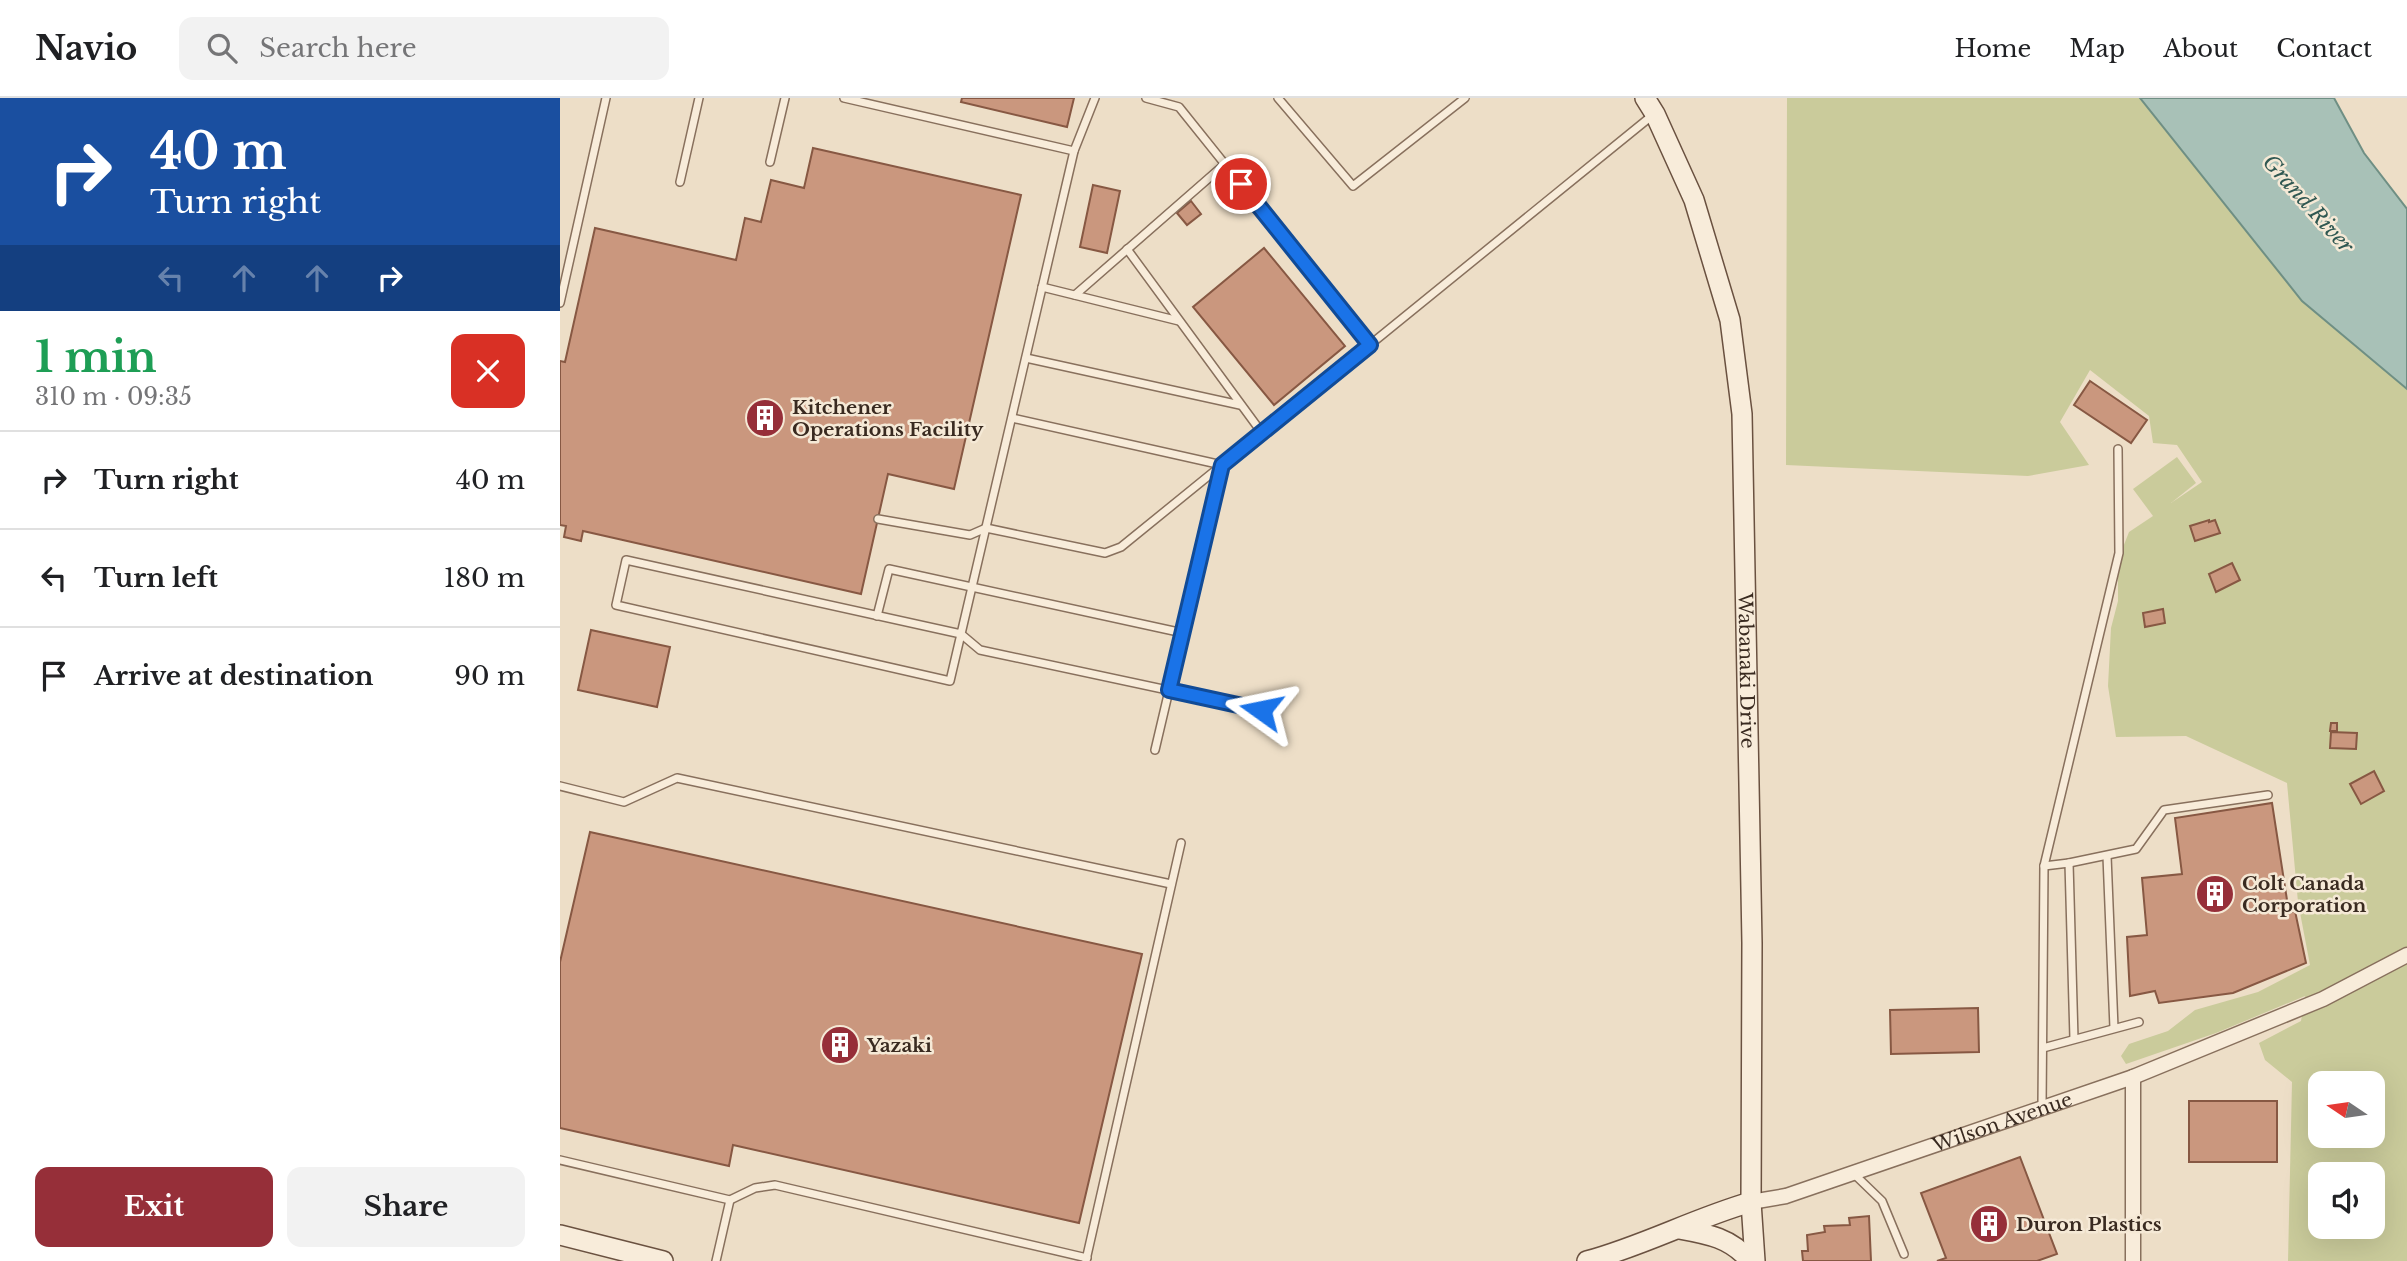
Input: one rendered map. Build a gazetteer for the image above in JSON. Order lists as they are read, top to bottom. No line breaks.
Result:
{"streets":{"street":["Wabanaki Drive","Wilson Avenue"]},"crossings":[["Wabanaki Drive","Wilson Avenue"]],"water":["Grand River"],"places":{"building":["Kitchener Operations Facility","Colt Canada Corporation","Yazaki","Duron Plastics"]},"north":"left","page":{"header":"Navio","search":"Search here","nav":["Home","Map","About","Contact"],"turn":["40 m","Turn right"],"heading":["1 min","310 m · 09:35"],"list":[{"name":"Turn right","value":"40 m"},{"name":"Turn left","value":"180 m"},{"name":"Arrive at destination","value":"90 m"}],"buttons":["Exit","Share"]}}
